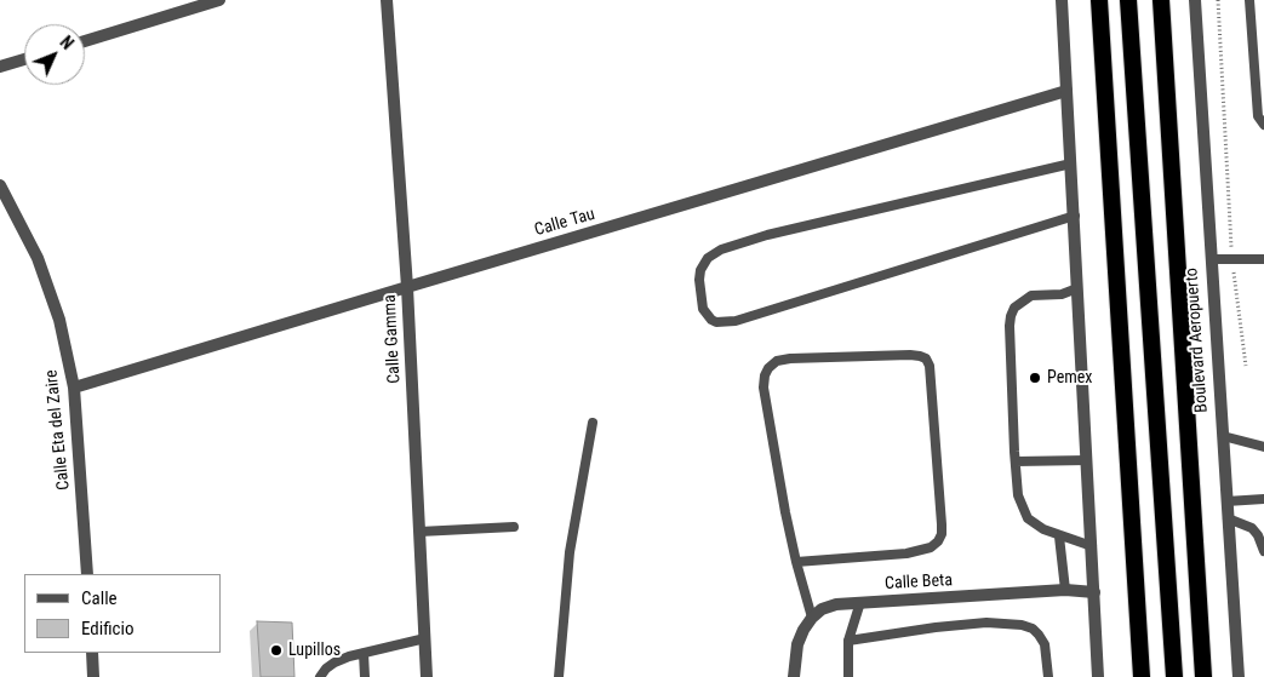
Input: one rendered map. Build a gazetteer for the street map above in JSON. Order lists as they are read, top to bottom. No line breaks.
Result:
{"streets":{"highway":["Boulevard Aeropuerto"],"street":["Calle Tau","Calle Gamma","Calle Eta del Zaire","Calle Beta"]},"crossings":[["Calle Tau","Calle Gamma"],["Calle Tau","Calle Eta del Zaire"]],"places":["Pemex","Lupillos"],"legend":["Calle","Edificio"],"north":"top right"}
